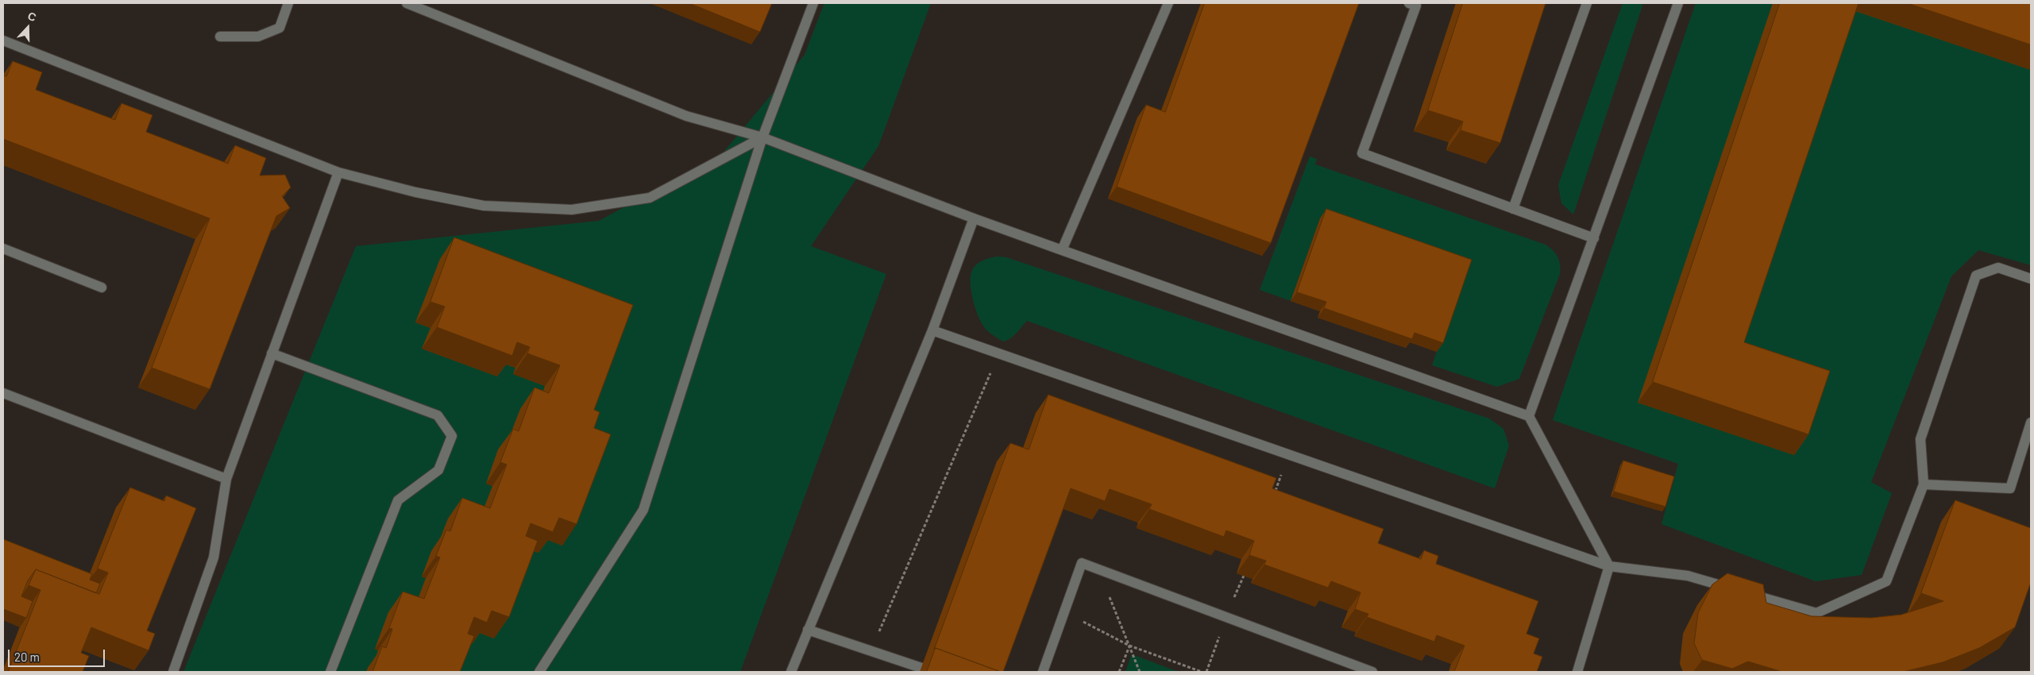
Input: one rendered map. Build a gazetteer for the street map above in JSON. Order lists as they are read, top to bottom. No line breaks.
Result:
{"scale_bar":"20 m","north":"top"}
